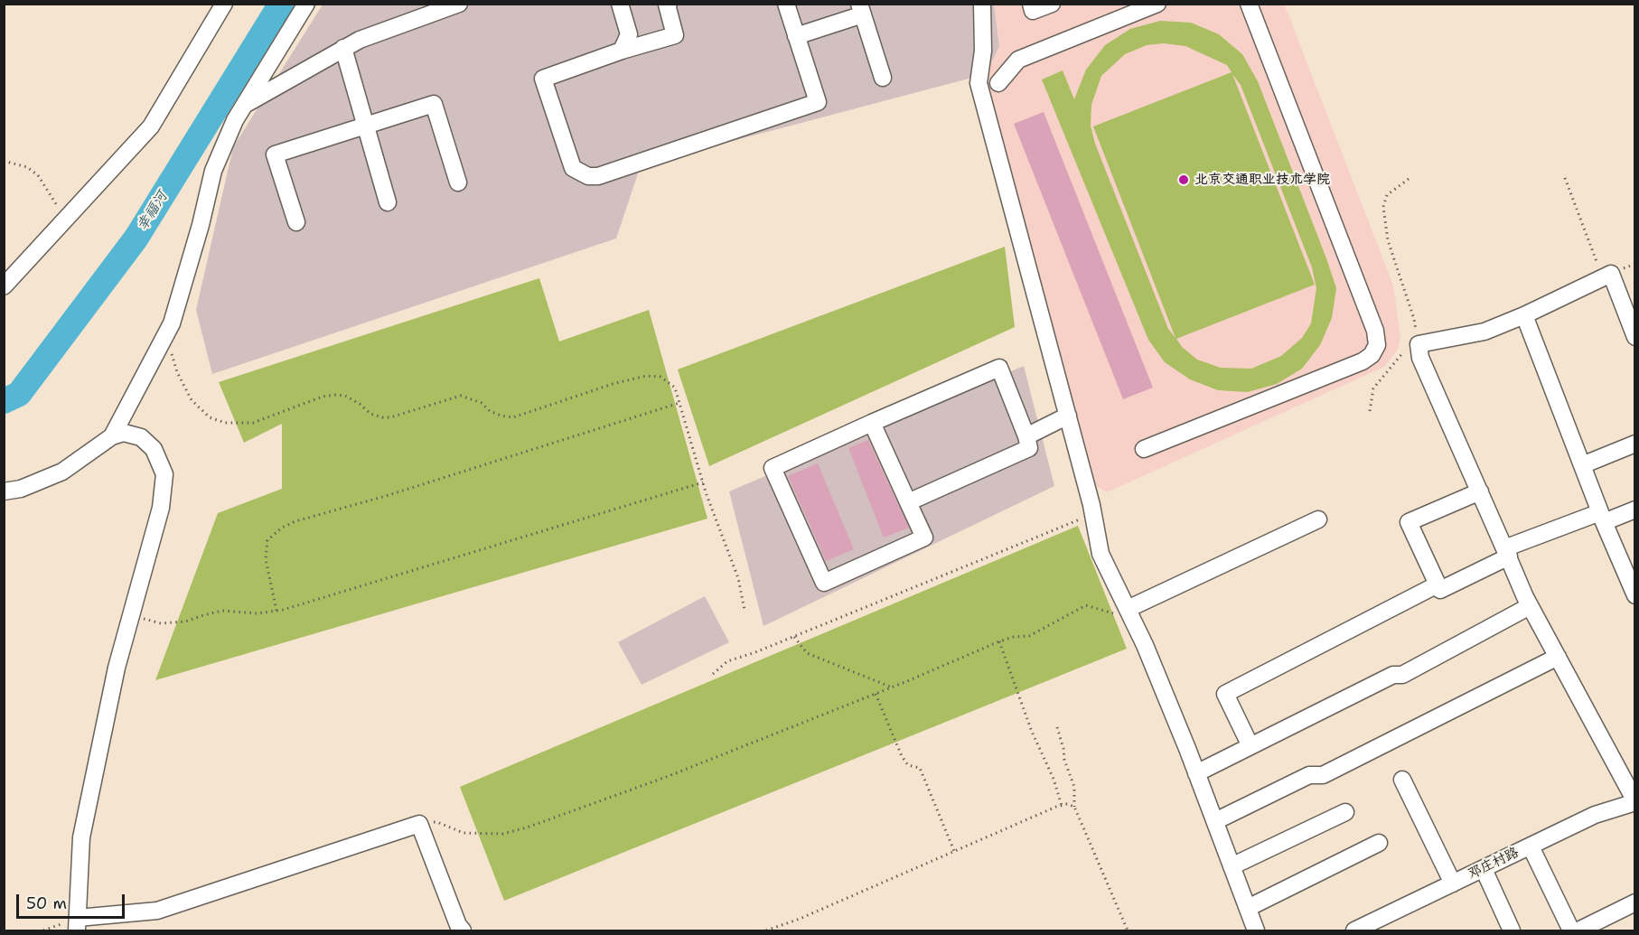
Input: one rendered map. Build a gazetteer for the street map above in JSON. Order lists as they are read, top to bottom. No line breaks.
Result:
{"streets":{"street":["邓庄村路"]},"water":["幸福河"],"places":["北京交通职业技术学院"],"scale_bar":"50 m"}
